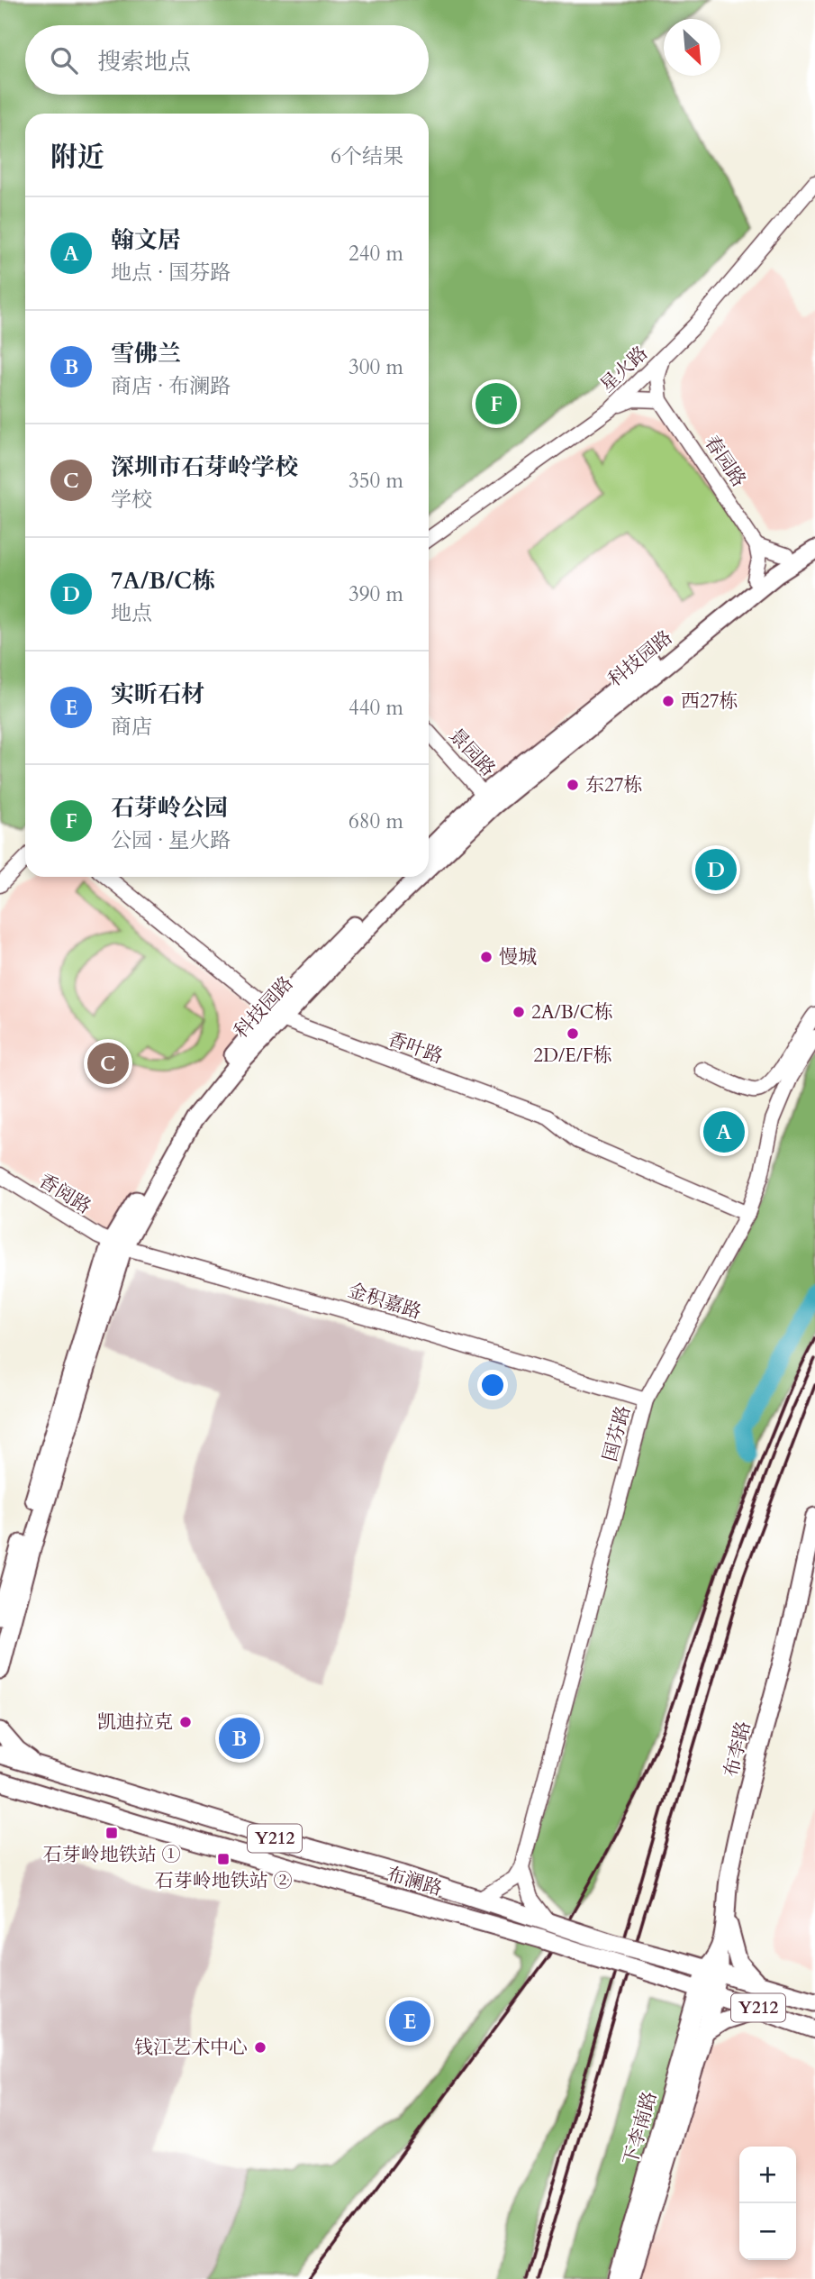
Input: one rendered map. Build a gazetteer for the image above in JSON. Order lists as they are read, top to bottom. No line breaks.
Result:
{"streets":{"main road":["科技园路","布李路","Y212","布澜路","下李南路"],"street":["星火路","春园路","景园路","香叶路","香阅路","金积嘉路","国芬路"]},"crossings":[["科技园路","景园路"],["科技园路","香叶路"],["科技园路","香阅路"],["科技园路","金积嘉路"],["香叶路","国芬路"],["香阅路","金积嘉路"],["金积嘉路","国芬路"],["布李路","布澜路"],["布李路","下李南路"],["布澜路","下李南路"]],"places":{"other":["西27栋","东27栋","慢城","2A/B/C栋","2D/E/F栋","凯迪拉克","钱江艺术中心"],"transit":["石芽岭地铁站 ①","石芽岭地铁站 ②"]},"north":"bottom right","page":{"search":"搜索地点","heading":["附近","6个结果"],"list":[{"mark":"A","name":"翰文居","note":"地点 · 国芬路","value":"240 m"},{"mark":"B","name":"雪佛兰","note":"商店 · 布澜路","value":"300 m"},{"mark":"C","name":"深圳市石芽岭学校","note":"学校","value":"350 m"},{"mark":"D","name":"7A/B/C栋","note":"地点","value":"390 m"},{"mark":"E","name":"实昕石材","note":"商店","value":"440 m"},{"mark":"F","name":"石芽岭公园","note":"公园 · 星火路","value":"680 m"}],"pins":["F","D","C","A","B","E"],"map_buttons":["+","−"]}}
